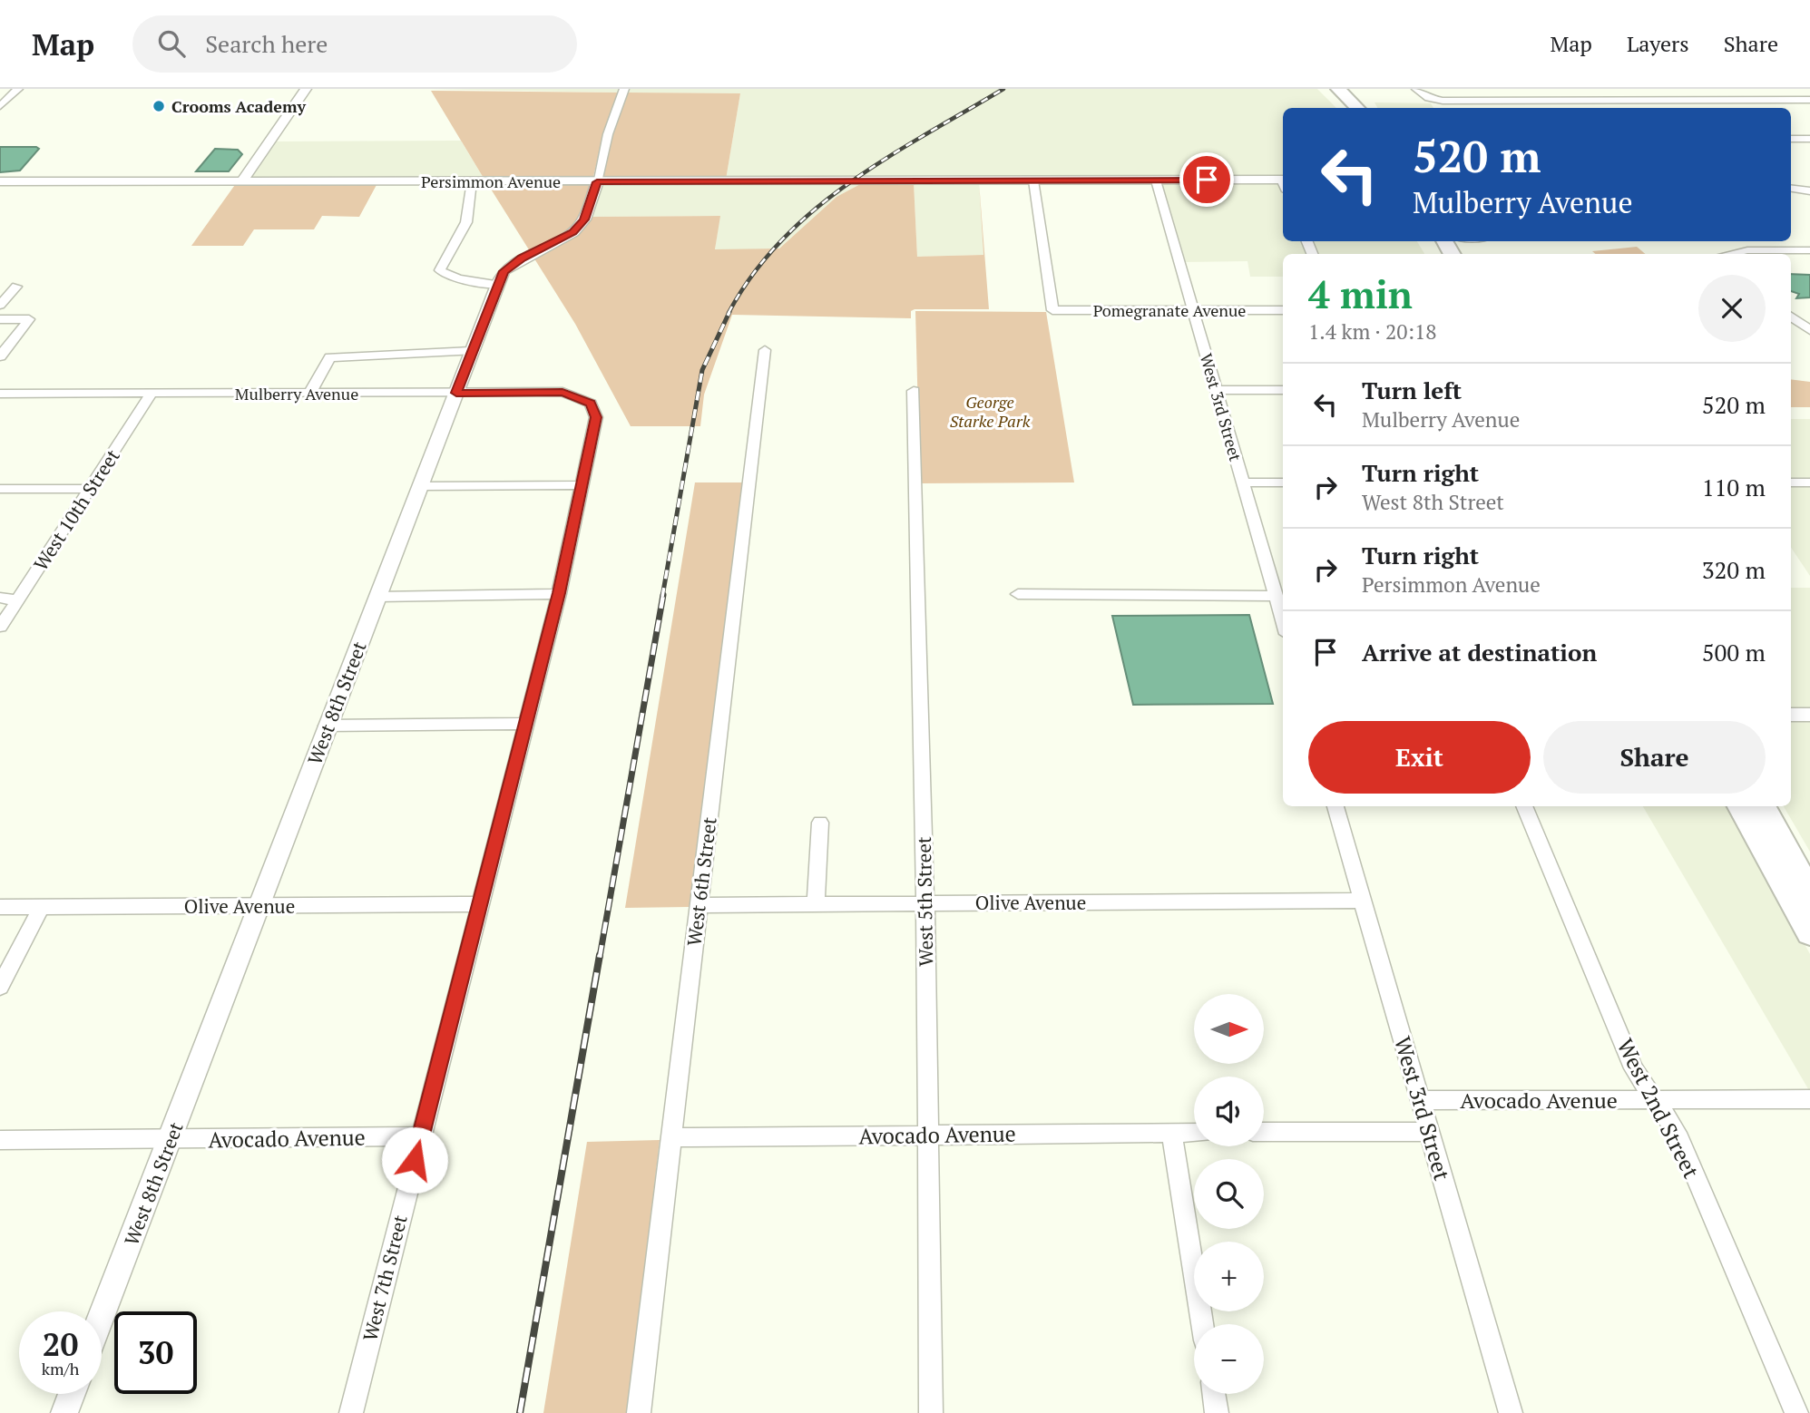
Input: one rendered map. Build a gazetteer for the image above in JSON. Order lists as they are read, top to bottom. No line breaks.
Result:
{"streets":{"street":["Persimmon Avenue","Pomegranate Avenue","Mulberry Avenue","West 3rd Street","West 10th Street","West 8th Street","West 6th Street","West 5th Street","Olive Avenue","Avocado Avenue","West 2nd Street","West 7th Street"]},"crossings":[["Persimmon Avenue","Pomegranate Avenue"],["Persimmon Avenue","West 3rd Street"],["Persimmon Avenue","West 8th Street"],["Pomegranate Avenue","West 3rd Street"],["Mulberry Avenue","West 10th Street"],["Mulberry Avenue","West 8th Street"],["Mulberry Avenue","West 7th Street"],["West 3rd Street","Olive Avenue"],["West 3rd Street","Avocado Avenue"],["West 8th Street","Olive Avenue"],["West 8th Street","Avocado Avenue"],["West 6th Street","Olive Avenue"],["West 6th Street","Avocado Avenue"],["West 5th Street","Olive Avenue"],["West 5th Street","Avocado Avenue"],["Olive Avenue","West 7th Street"],["Avocado Avenue","West 2nd Street"],["Avocado Avenue","West 7th Street"]],"parks":["George Starke Park"],"places":["Crooms Academy"],"north":"right","page":{"header":"Map","search":"Search here","nav":["Map","Layers","Share"],"turn":["520 m","Mulberry Avenue"],"heading":["4 min","1.4 km · 20:18"],"list":[{"name":"Turn left","note":"Mulberry Avenue","value":"520 m"},{"name":"Turn right","note":"West 8th Street","value":"110 m"},{"name":"Turn right","note":"Persimmon Avenue","value":"320 m"},{"name":"Arrive at destination","value":"500 m"}],"buttons":["Exit","Share"],"map_buttons":["+","−"],"speed":"20 km/h","limit":"30"}}
